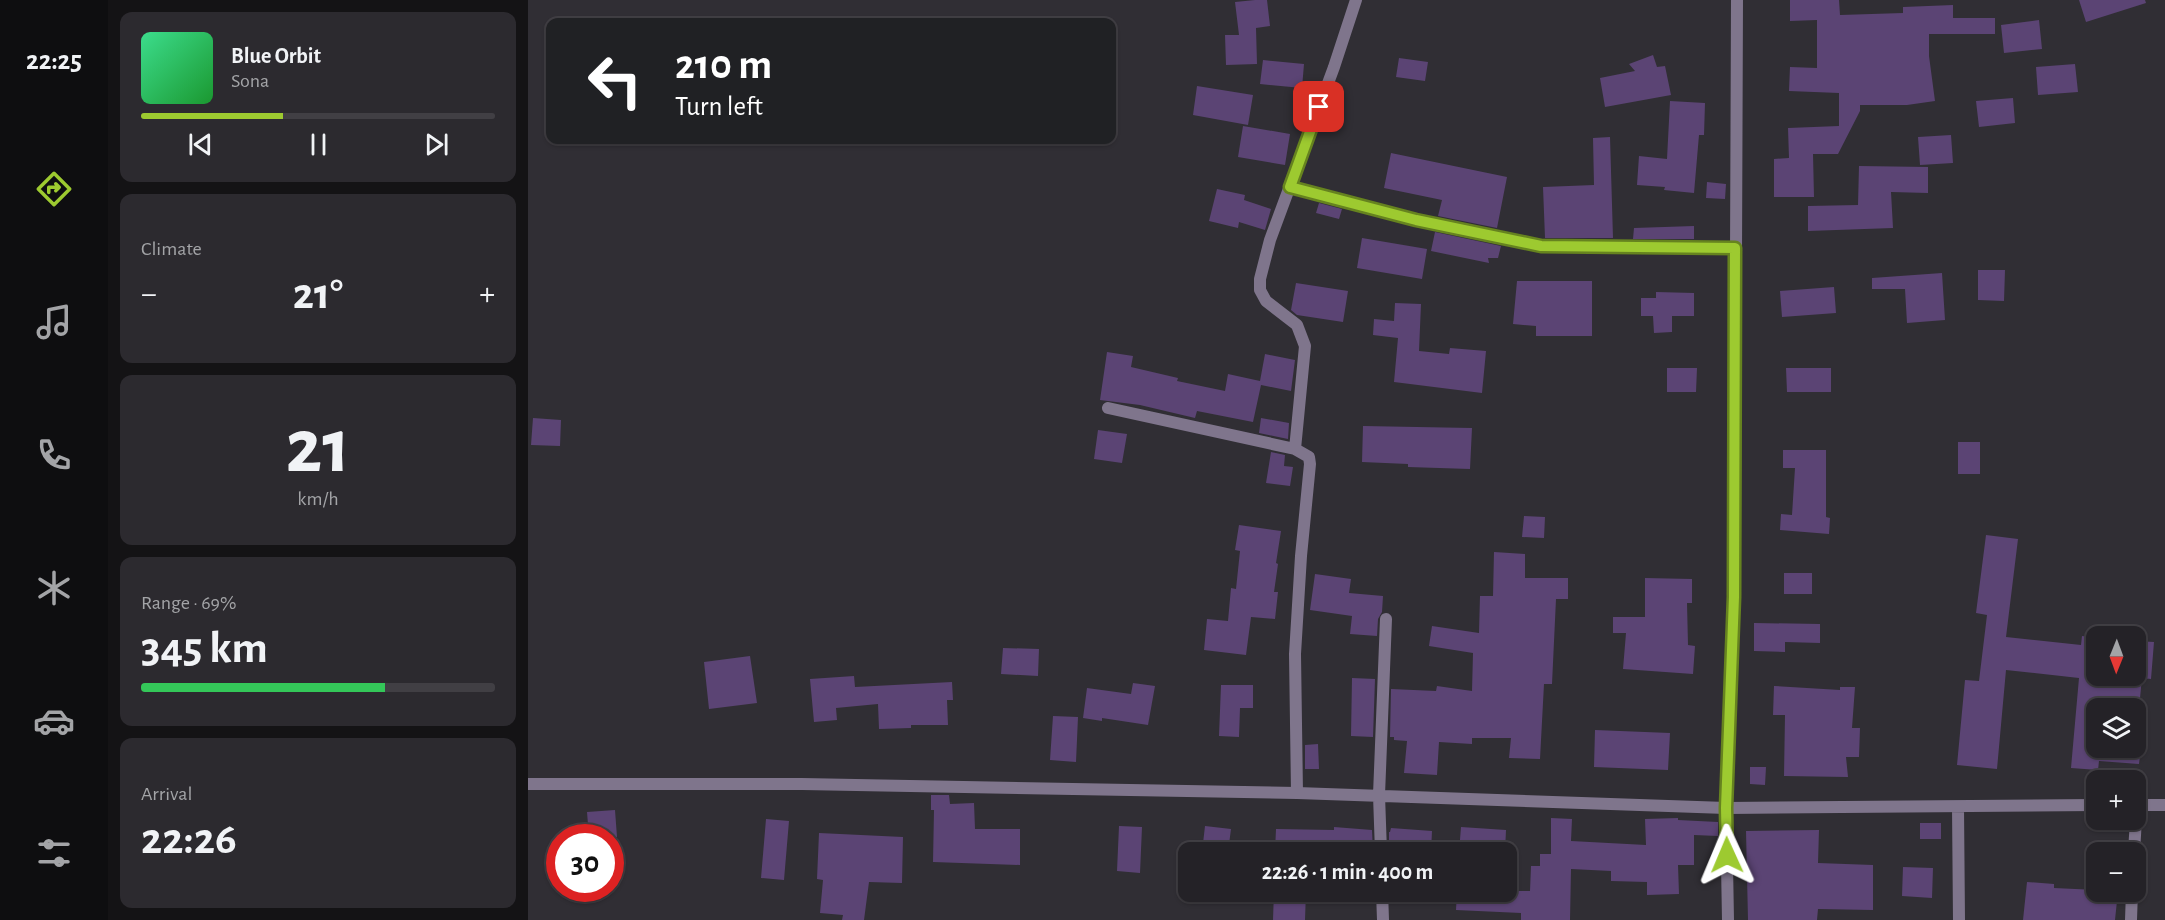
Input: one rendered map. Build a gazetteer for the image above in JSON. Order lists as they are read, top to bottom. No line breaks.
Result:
{"north":"bottom","page":{"tabs":"22:25","turn":["210 m","Turn left"],"song":["Blue Orbit","Sona"],"tile":["Climate",["21","km/h"],["Range · 69%","345 km"],["Arrival","22:26"]],"heat":["−","21°","+"],"map_buttons":["+","−"],"limit":"30","trip":"22:26 · 1 min · 400 m"}}
